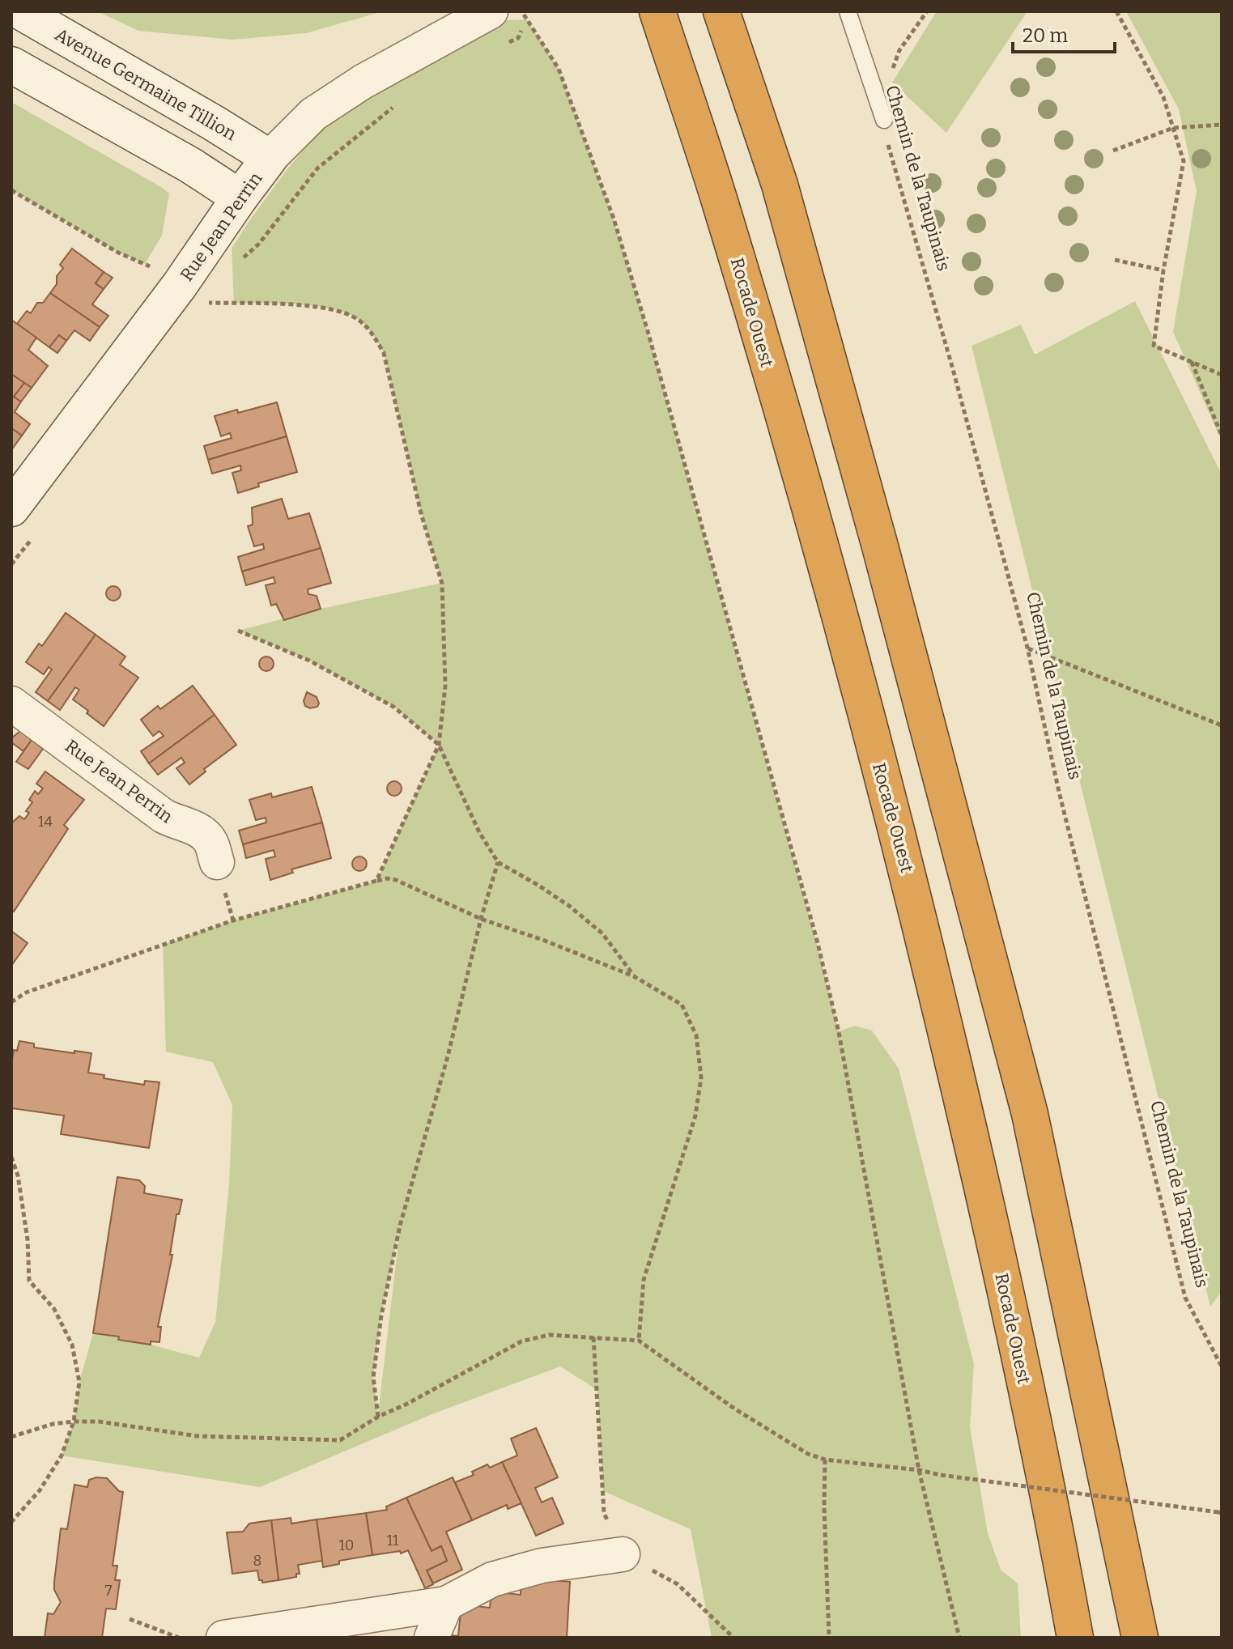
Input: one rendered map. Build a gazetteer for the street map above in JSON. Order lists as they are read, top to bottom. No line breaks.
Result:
{"streets":{"highway":["Rocade Ouest"],"street":["Avenue Germaine Tillion","Rue Jean Perrin"],"lane":["Chemin de la Taupinais"]},"crossings":[["Avenue Germaine Tillion","Rue Jean Perrin"]],"house_numbers":["14","11","10","8","7"],"scale_bar":"20 m"}
